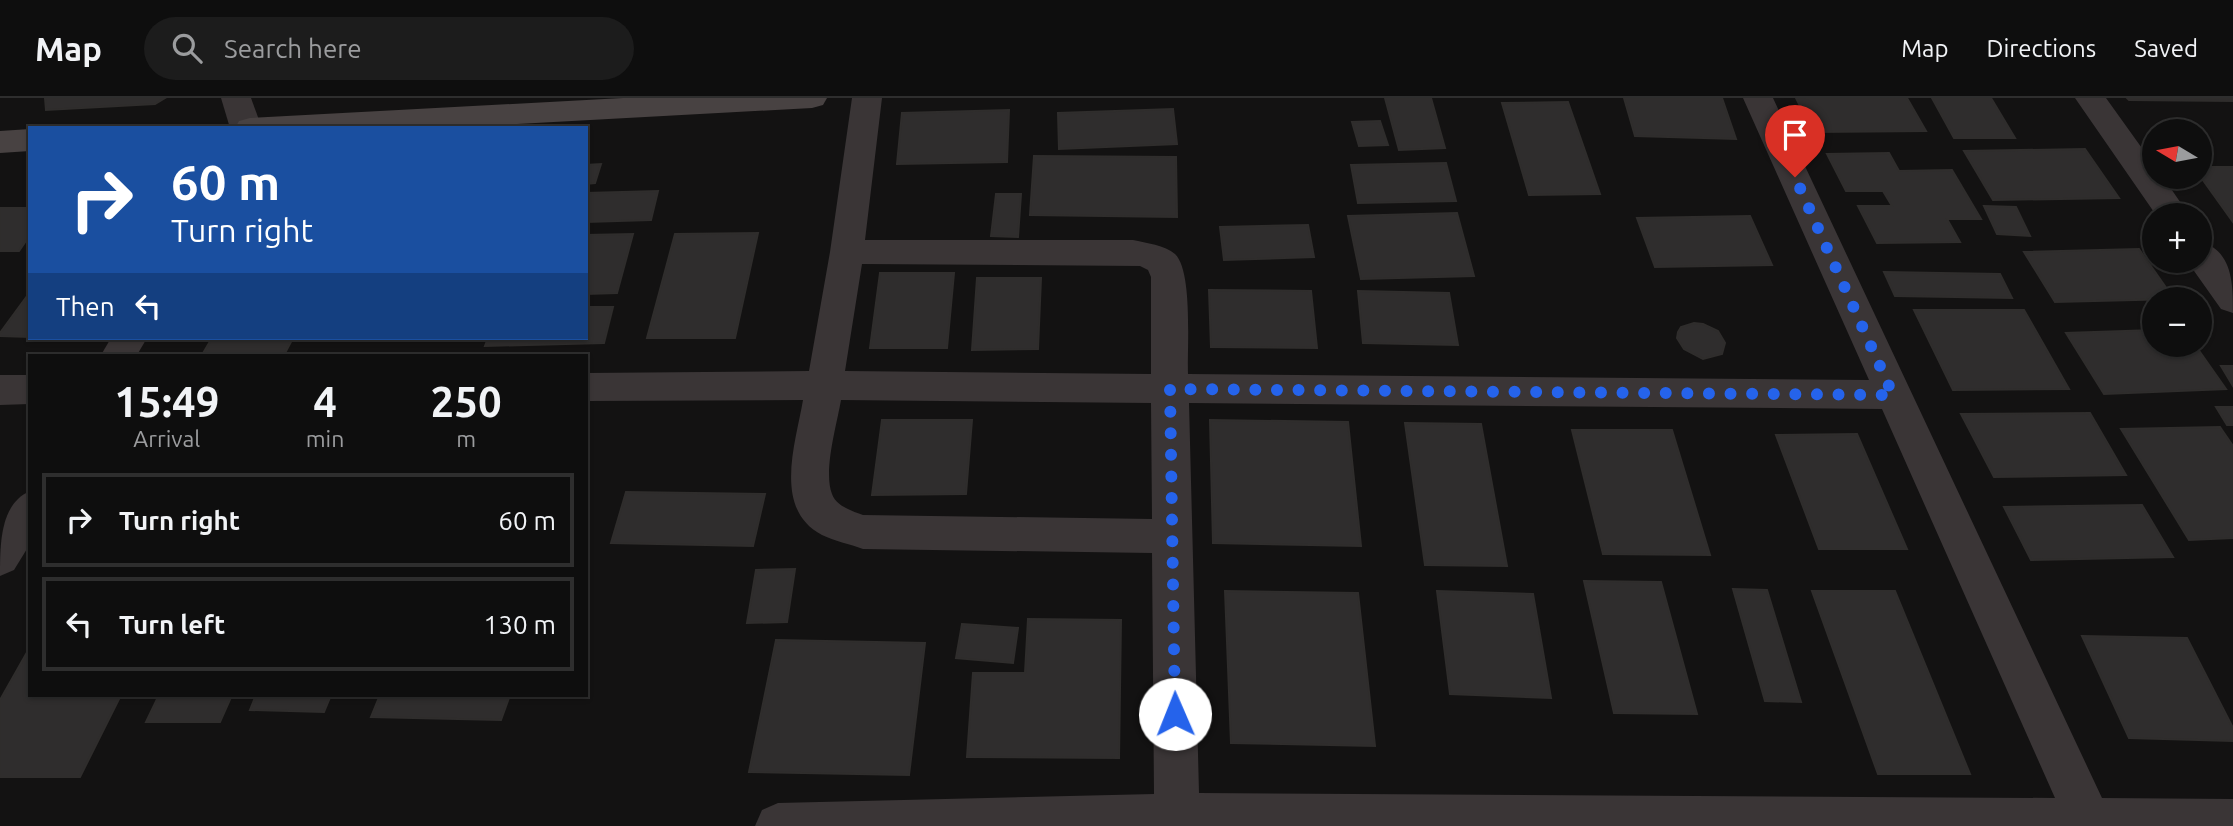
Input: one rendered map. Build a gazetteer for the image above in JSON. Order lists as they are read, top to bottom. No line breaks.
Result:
{"north":"left","page":{"header":"Map","search":"Search here","nav":["Map","Directions","Saved"],"map_buttons":["+","−"],"turn":["60 m","Turn right"],"then":"Then","eta":["15:49","Arrival","4","min","250","m"],"list":[{"name":"Turn right","value":"60 m"},{"name":"Turn left","value":"130 m"}]}}
